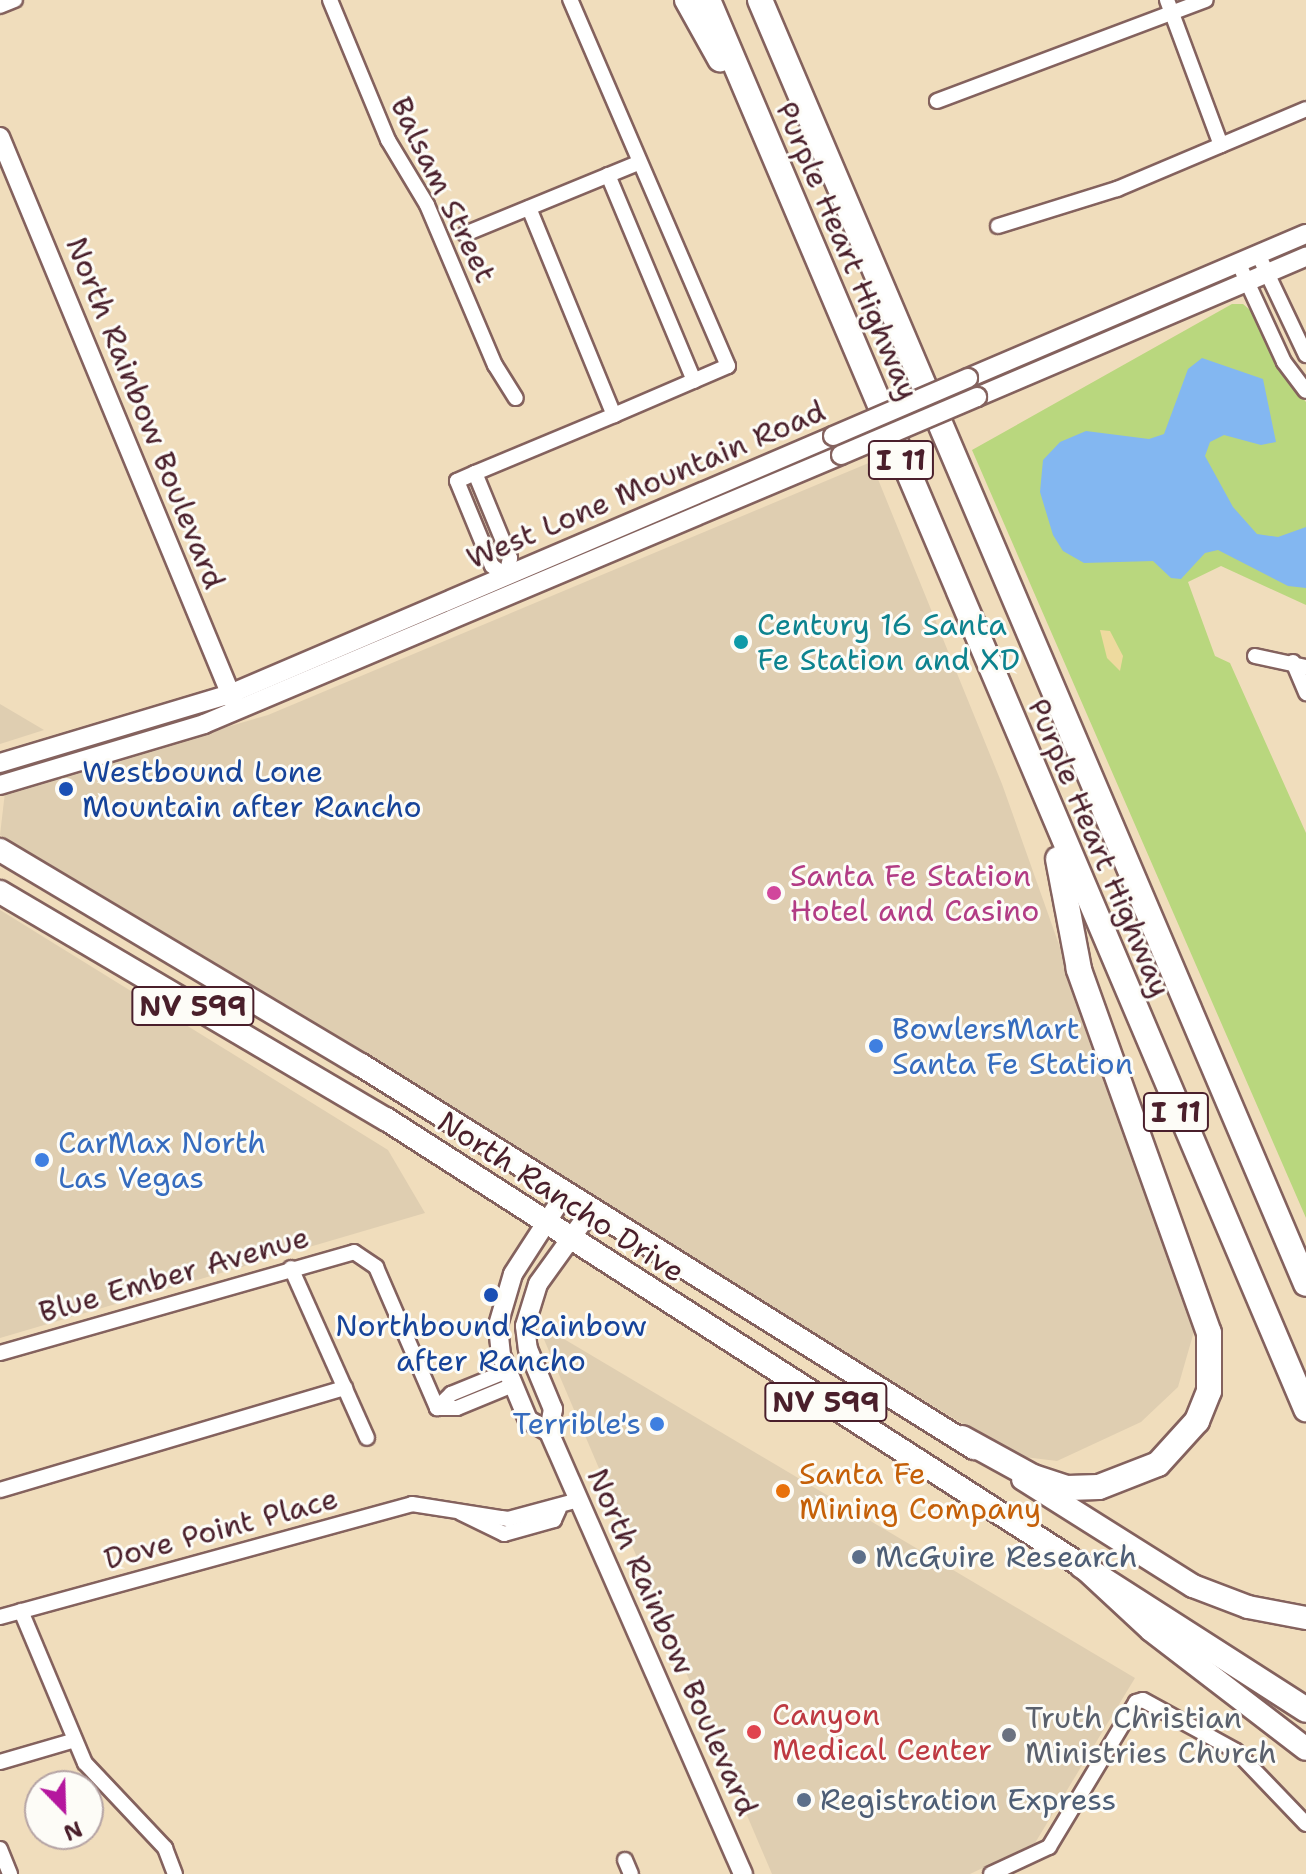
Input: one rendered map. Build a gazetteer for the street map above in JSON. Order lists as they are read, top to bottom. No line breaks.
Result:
{"streets":{"highway":["Purple Heart Highway","I 11"],"main road":["North Rainbow Boulevard","West Lone Mountain Road","NV 599","North Rancho Drive"],"street":["Balsam Street","Blue Ember Avenue","Dove Point Place"]},"crossings":[["North Rainbow Boulevard","West Lone Mountain Road"],["North Rainbow Boulevard","North Rancho Drive"],["North Rainbow Boulevard","Blue Ember Avenue"],["North Rainbow Boulevard","Dove Point Place"]],"places":["Century 16 Santa Fe Station and XD","Westbound Lone Mountain after Rancho","Santa Fe Station Hotel and Casino","BowlersMart Santa Fe Station","CarMax North Las Vegas","Northbound Rainbow after Rancho","Terrible's","Santa Fe Mining Company","McGuire Research","Canyon Medical Center","Truth Christian Ministries Church","Registration Express"],"north":"bottom right"}
